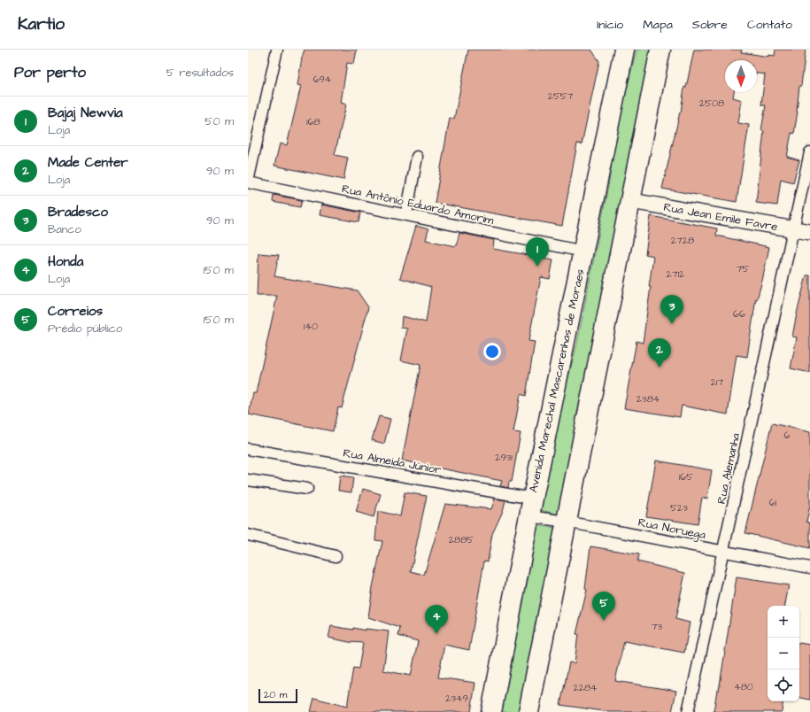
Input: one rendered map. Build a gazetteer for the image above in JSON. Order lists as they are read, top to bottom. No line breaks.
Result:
{"streets":{"highway":["Avenida Marechal Mascarenhas de Moraes"],"street":["Rua Antônio Eduardo Amorim","Rua Jean Emile Favre","Rua Almeida Júnior","Rua Alemanha","Rua Noruega"]},"crossings":[["Rua Antônio Eduardo Amorim","Avenida Marechal Mascarenhas de Moraes"],["Rua Jean Emile Favre","Rua Alemanha"],["Avenida Marechal Mascarenhas de Moraes","Rua Almeida Júnior"],["Avenida Marechal Mascarenhas de Moraes","Rua Noruega"],["Rua Almeida Júnior","Rua Noruega"],["Rua Alemanha","Rua Noruega"]],"house_numbers":["694","2557","2508","168","2728","75","2712","66","140","217","2384","6","2931","165","61","523","2885","73","480","2284","2349"],"scale_bar":"20 m","north":"bottom","page":{"header":"Kartio","nav":["Início","Mapa","Sobre","Contato"],"heading":["Por perto","5 resultados"],"list":[{"mark":"1","name":"Bajaj Newvia","note":"Loja","value":"50 m"},{"mark":"2","name":"Made Center","note":"Loja","value":"90 m"},{"mark":"3","name":"Bradesco","note":"Banco","value":"90 m"},{"mark":"4","name":"Honda","note":"Loja","value":"150 m"},{"mark":"5","name":"Correios","note":"Prédio público","value":"150 m"}],"pins":["1","3","2","5","4"],"map_buttons":["+","−"],"scale":"20 m"}}
